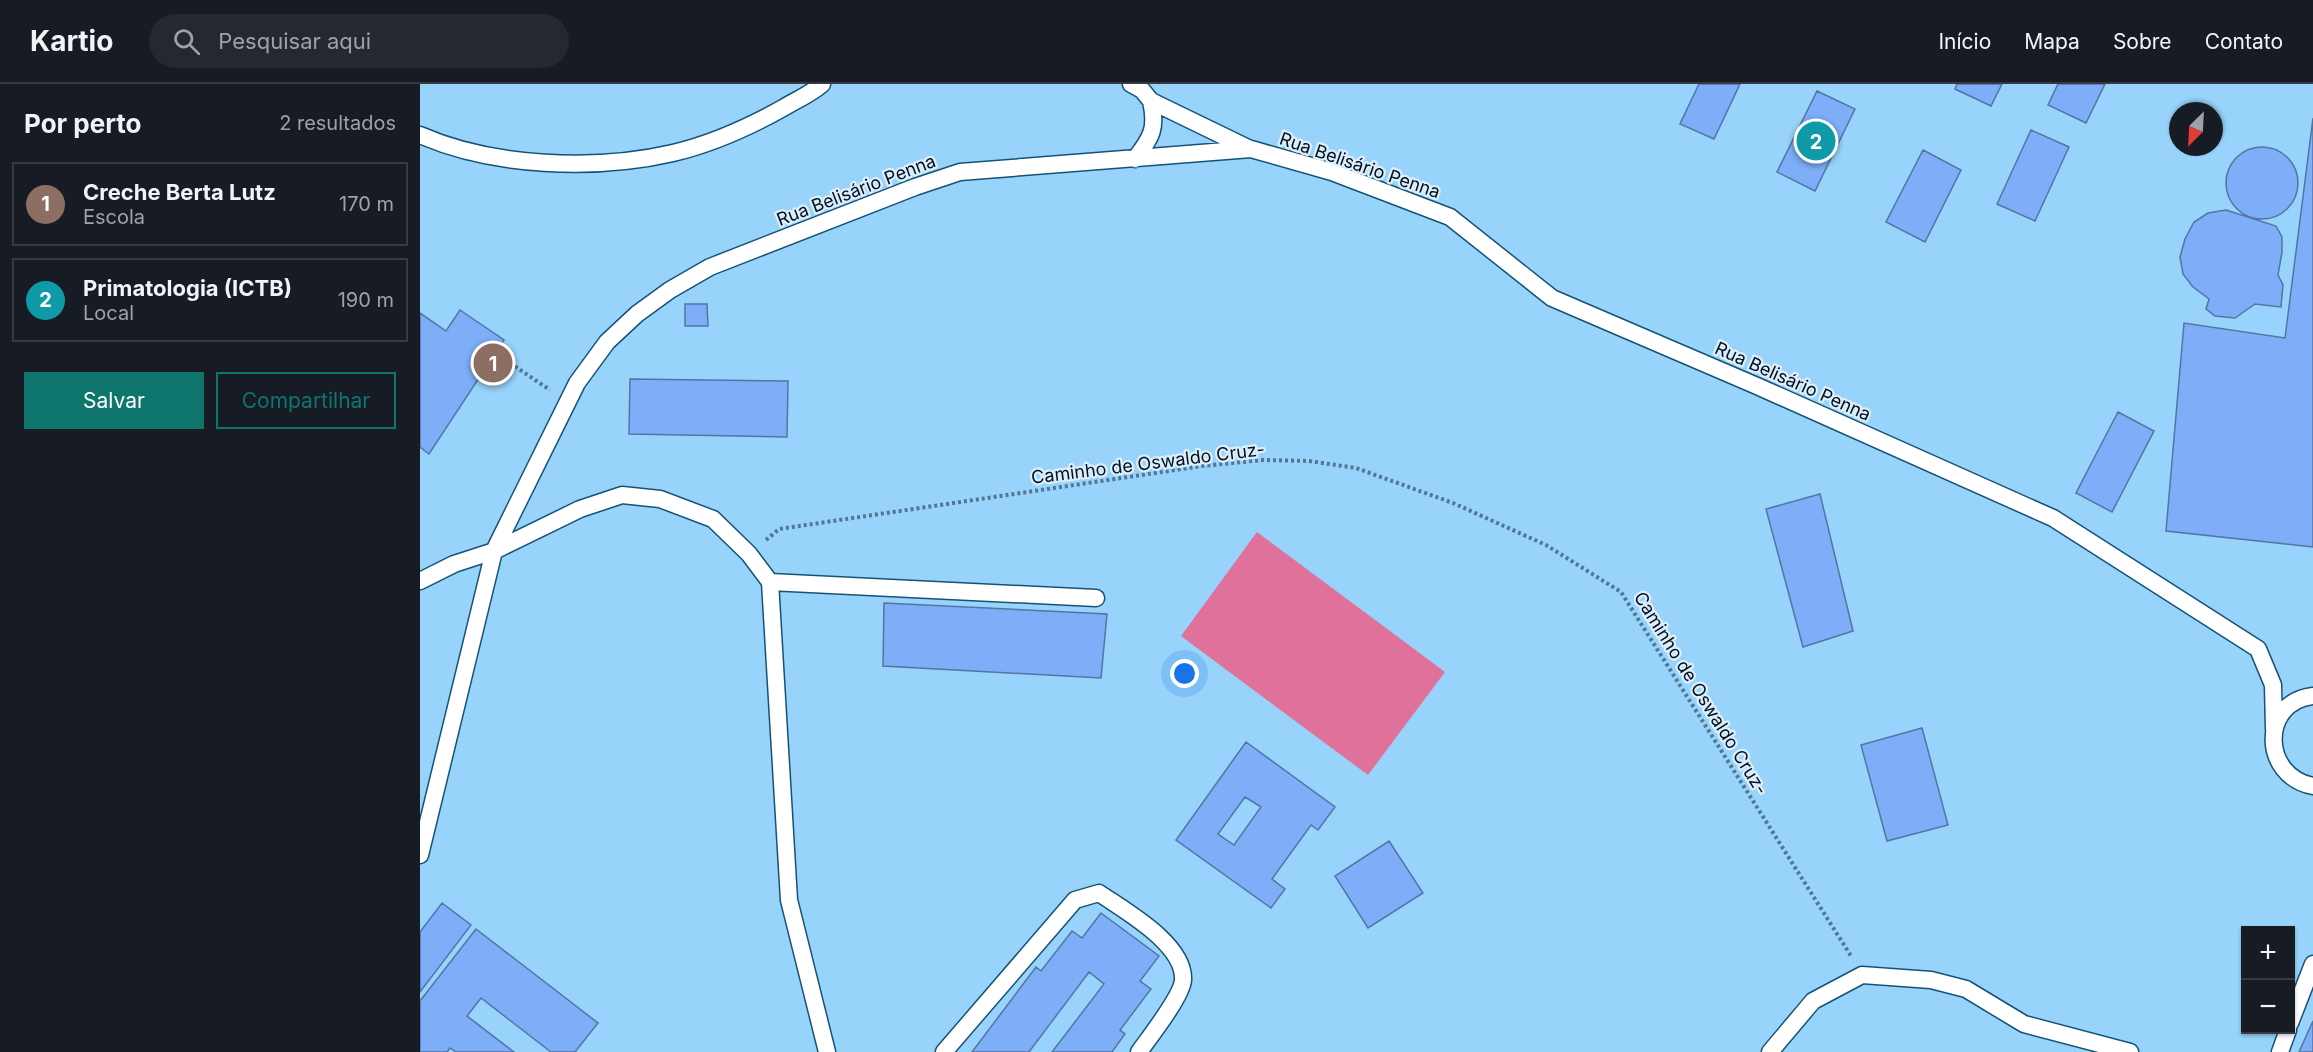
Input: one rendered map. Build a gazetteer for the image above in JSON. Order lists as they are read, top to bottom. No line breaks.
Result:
{"streets":{"lane":["Rua Belisário Penna"],"path":["Caminho de Oswaldo Cruz-"]},"north":"bottom left","page":{"header":"Kartio","search":"Pesquisar aqui","nav":["Início","Mapa","Sobre","Contato"],"heading":["Por perto","2 resultados"],"pins":["2","1"],"list":[{"mark":"1","name":"Creche Berta Lutz","note":"Escola","value":"170 m"},{"mark":"2","name":"Primatologia (ICTB)","note":"Local","value":"190 m"}],"buttons":["Salvar","Compartilhar"],"map_buttons":["+","−"]}}
